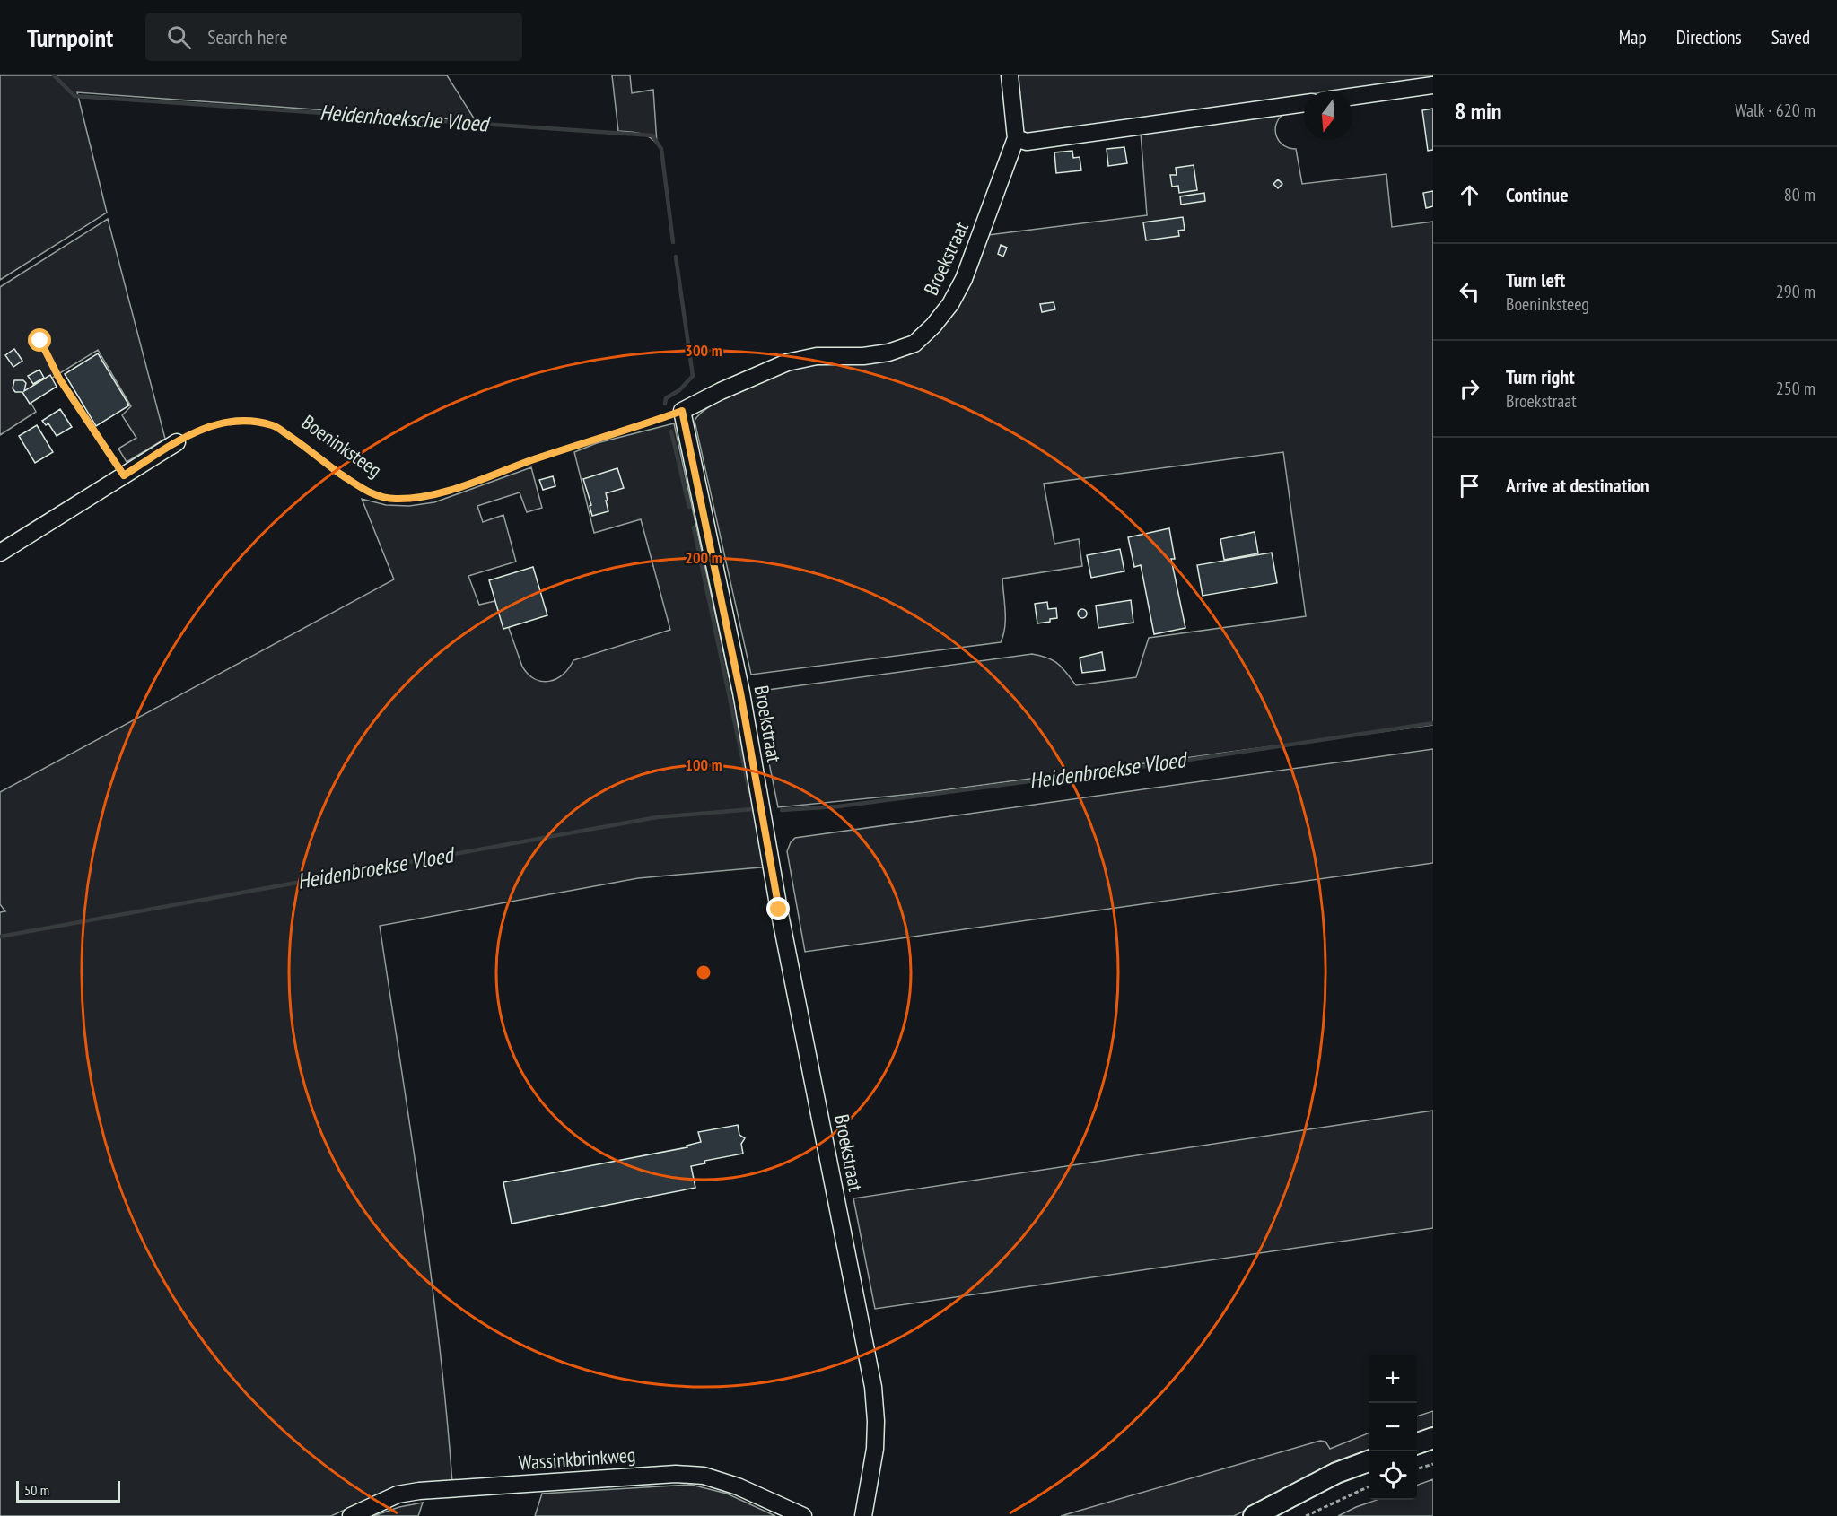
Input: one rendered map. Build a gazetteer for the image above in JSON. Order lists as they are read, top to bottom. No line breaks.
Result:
{"streets":{"street":["Broekstraat","Wassinkbrinkweg"],"path":["Boeninksteeg"]},"crossings":[["Broekstraat","Boeninksteeg"]],"water":["Heidenhoeksche Vloed","Heidenbroekse Vloed"],"scale_bar":"50 m","north":"bottom","page":{"header":"Turnpoint","search":"Search here","nav":["Map","Directions","Saved"],"heading":["8 min","Walk · 620 m"],"list":[["Continue","80 m"],["Turn left","Boeninksteeg","290 m"],["Turn right","Broekstraat","250 m"],"Arrive at destination"],"map_buttons":["+","−"],"scale":"50 m"},"rings":["300 m","200 m","100 m"]}
